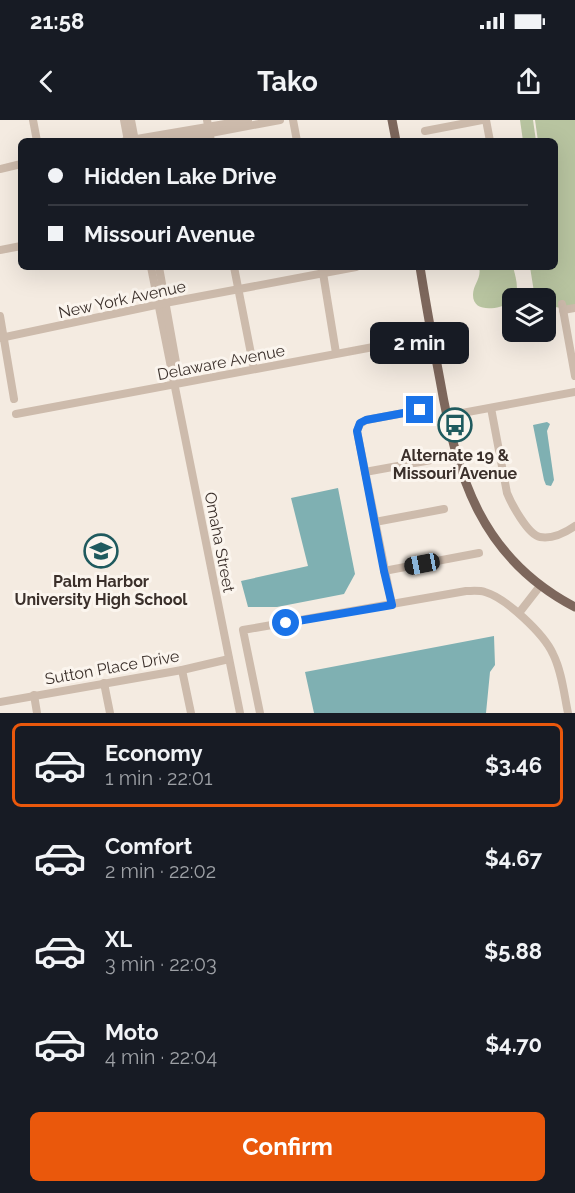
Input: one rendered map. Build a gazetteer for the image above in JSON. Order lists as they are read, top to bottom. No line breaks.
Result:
{"streets":{"street":["New York Avenue","Delaware Avenue","Omaha Street","Sutton Place Drive"]},"crossings":[["New York Avenue","Omaha Street"],["Delaware Avenue","Omaha Street"],["Omaha Street","Sutton Place Drive"]],"places":{"bus stop":["Alternate 19 & Missouri Avenue"],"school or university":["Palm Harbor University High School"]},"page":{"status":"21:58","header":"Tako","banner":["Hidden Lake Drive","Missouri Avenue"],"bubble":"2 min","list":[{"name":"Economy","note":"1 min · 22:01","value":"$3.46"},{"name":"Comfort","note":"2 min · 22:02","value":"$4.67"},{"name":"XL","note":"3 min · 22:03","value":"$5.88"},{"name":"Moto","note":"4 min · 22:04","value":"$4.70"}],"buttons":"Confirm"}}
